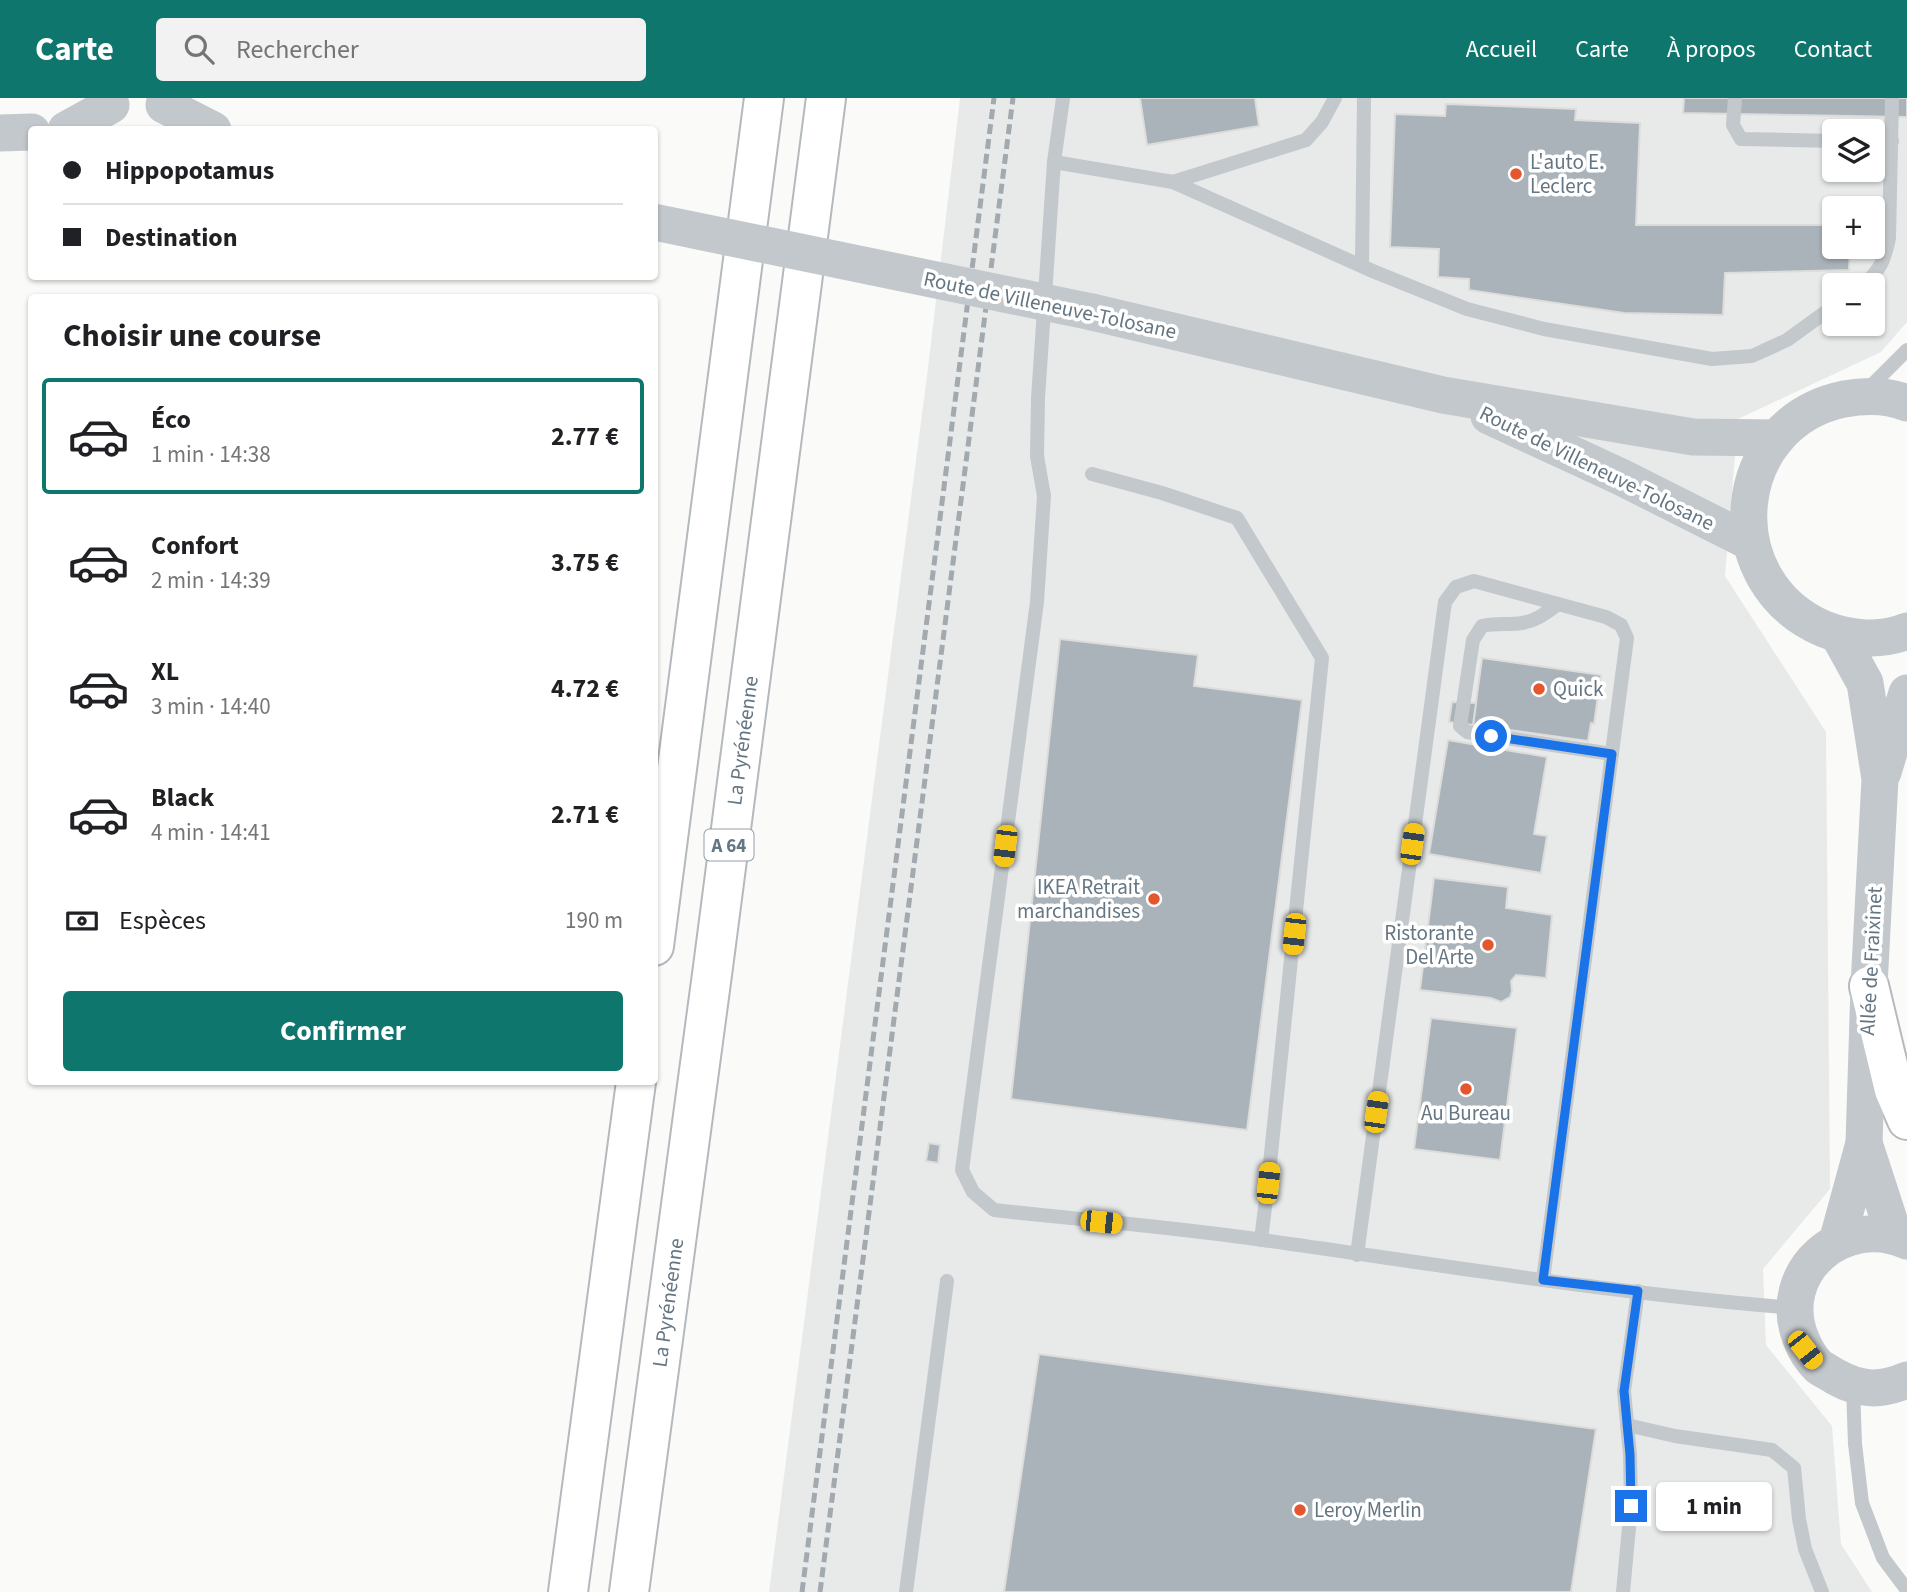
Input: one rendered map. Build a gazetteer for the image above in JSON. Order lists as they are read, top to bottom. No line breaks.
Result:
{"streets":{"main road":["La Pyrénéenne","A 64"],"street":["Route de Villeneuve-Tolosane","Allée de Fraixinet"]},"places":["L'auto E. Leclerc","Quick","IKEA Retrait marchandises","Ristorante Del Arte","Au Bureau","Leroy Merlin"],"page":{"header":"Carte","search":"Rechercher","nav":["Accueil","Carte","À propos","Contact"],"map_buttons":["+","−"],"banner":["Hippopotamus","Destination"],"heading":"Choisir une course","list":[{"name":"Éco","note":"1 min · 14:38","value":"2.77 €"},{"name":"Confort","note":"2 min · 14:39","value":"3.75 €"},{"name":"XL","note":"3 min · 14:40","value":"4.72 €"},{"name":"Black","note":"4 min · 14:41","value":"2.71 €"}],"pay":["Espèces","190 m"],"buttons":"Confirmer","bubble":"1 min"}}
